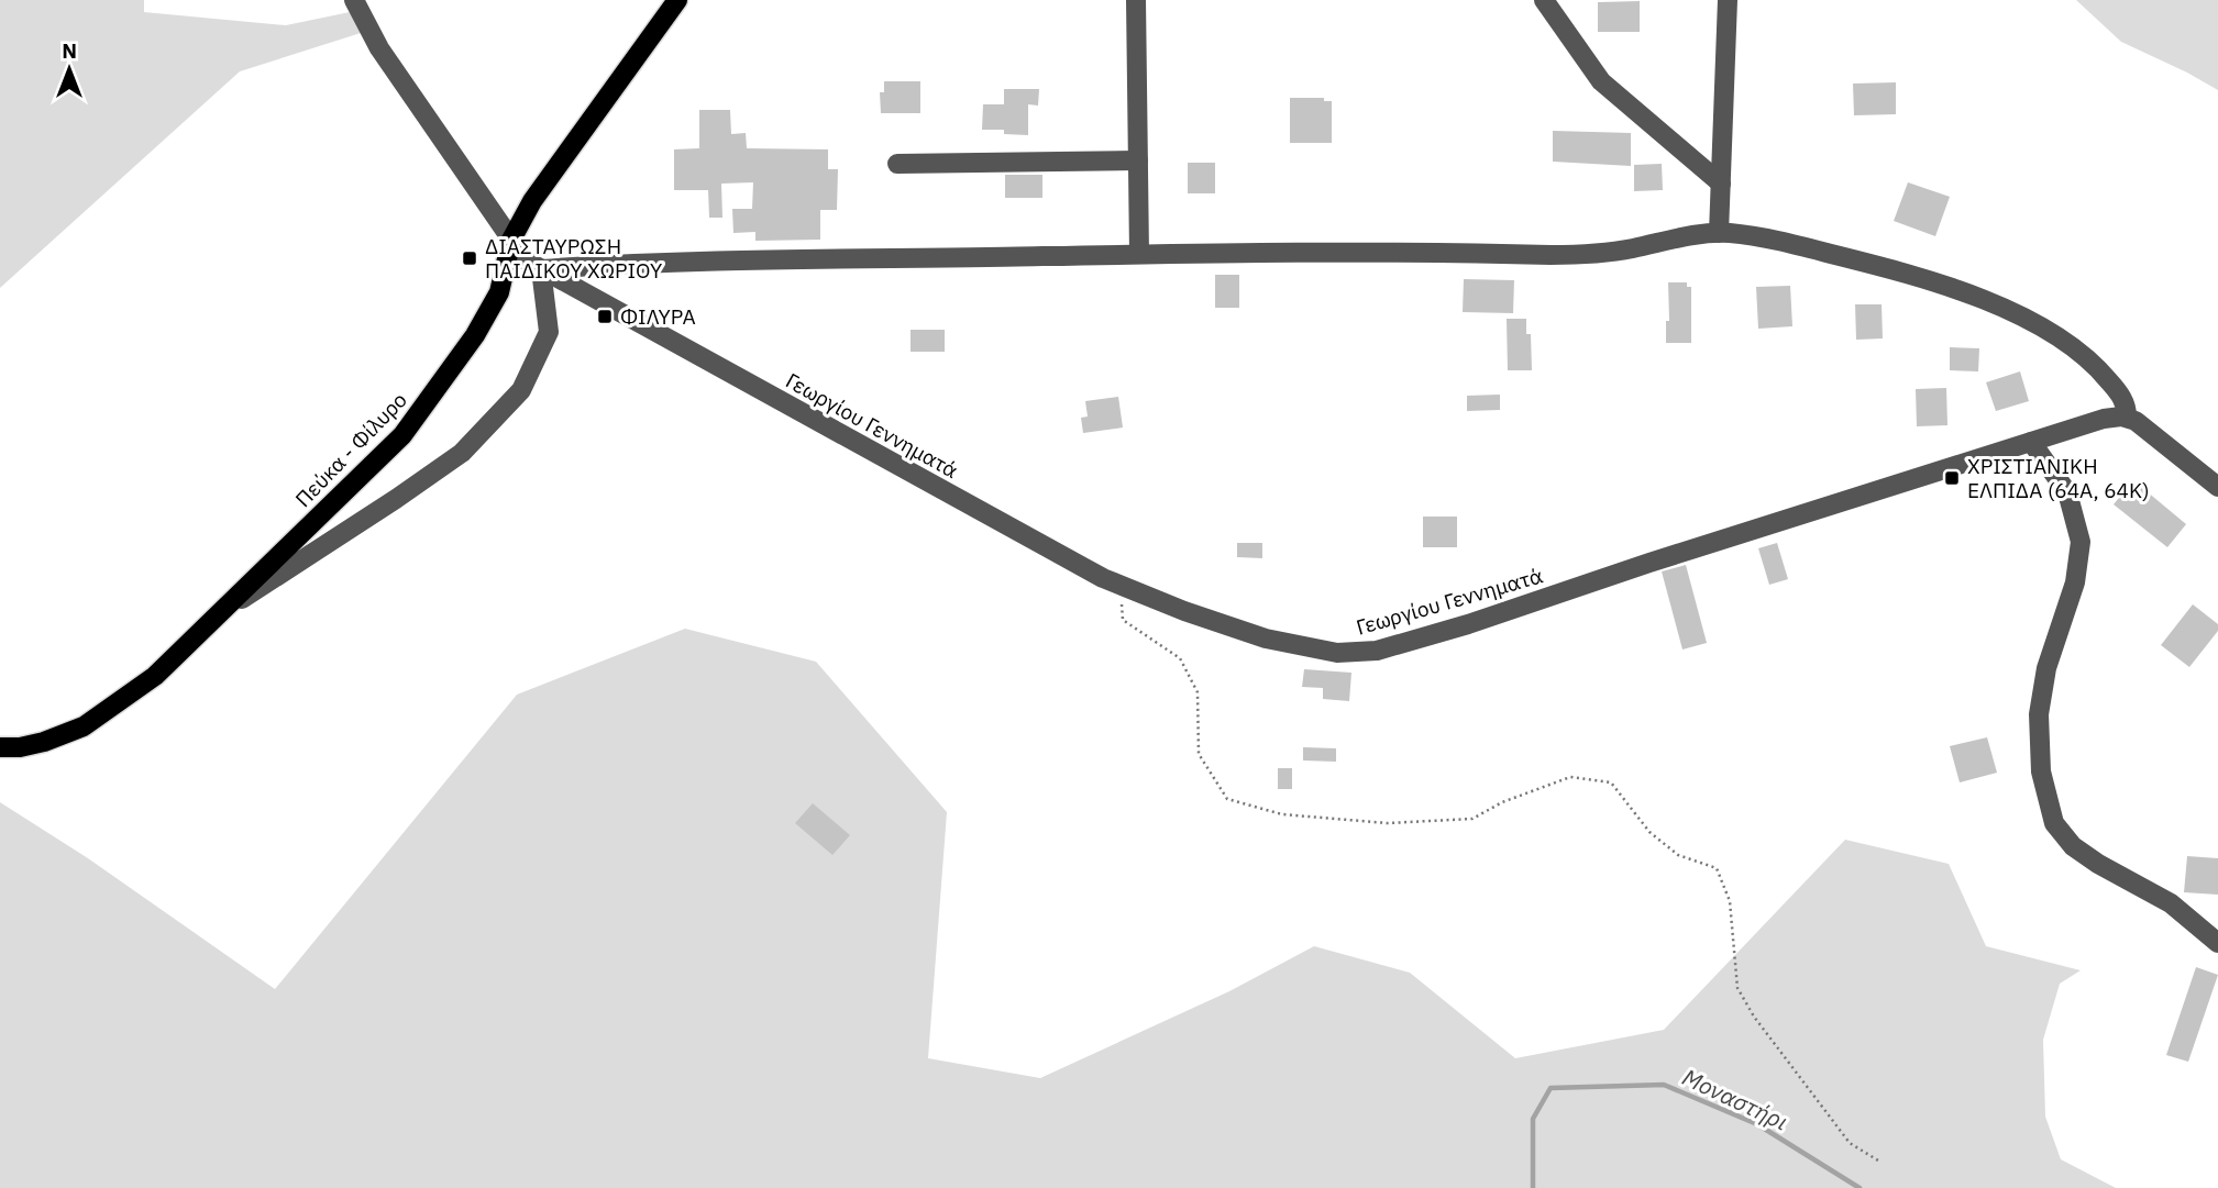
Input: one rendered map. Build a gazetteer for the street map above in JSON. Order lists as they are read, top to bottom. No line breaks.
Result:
{"streets":{"main road":["Πεύκα - Φίλυρο"],"street":["Γεωργίου Γεννηματά"]},"crossings":[["Γεωργίου Γεννηματά","Πεύκα - Φίλυρο"]],"water":["Μοναστήρι"],"places":{"transit":["ΔΙΑΣΤΑΥΡΩΣΗ ΠΑΙΔΙΚΟΥ ΧΩΡΙΟΥ","ΦΙΛΥΡΑ","ΧΡΙΣΤΙΑΝΙΚΗ ΕΛΠΙΔΑ (64Α, 64Κ)"]},"north":"top"}
